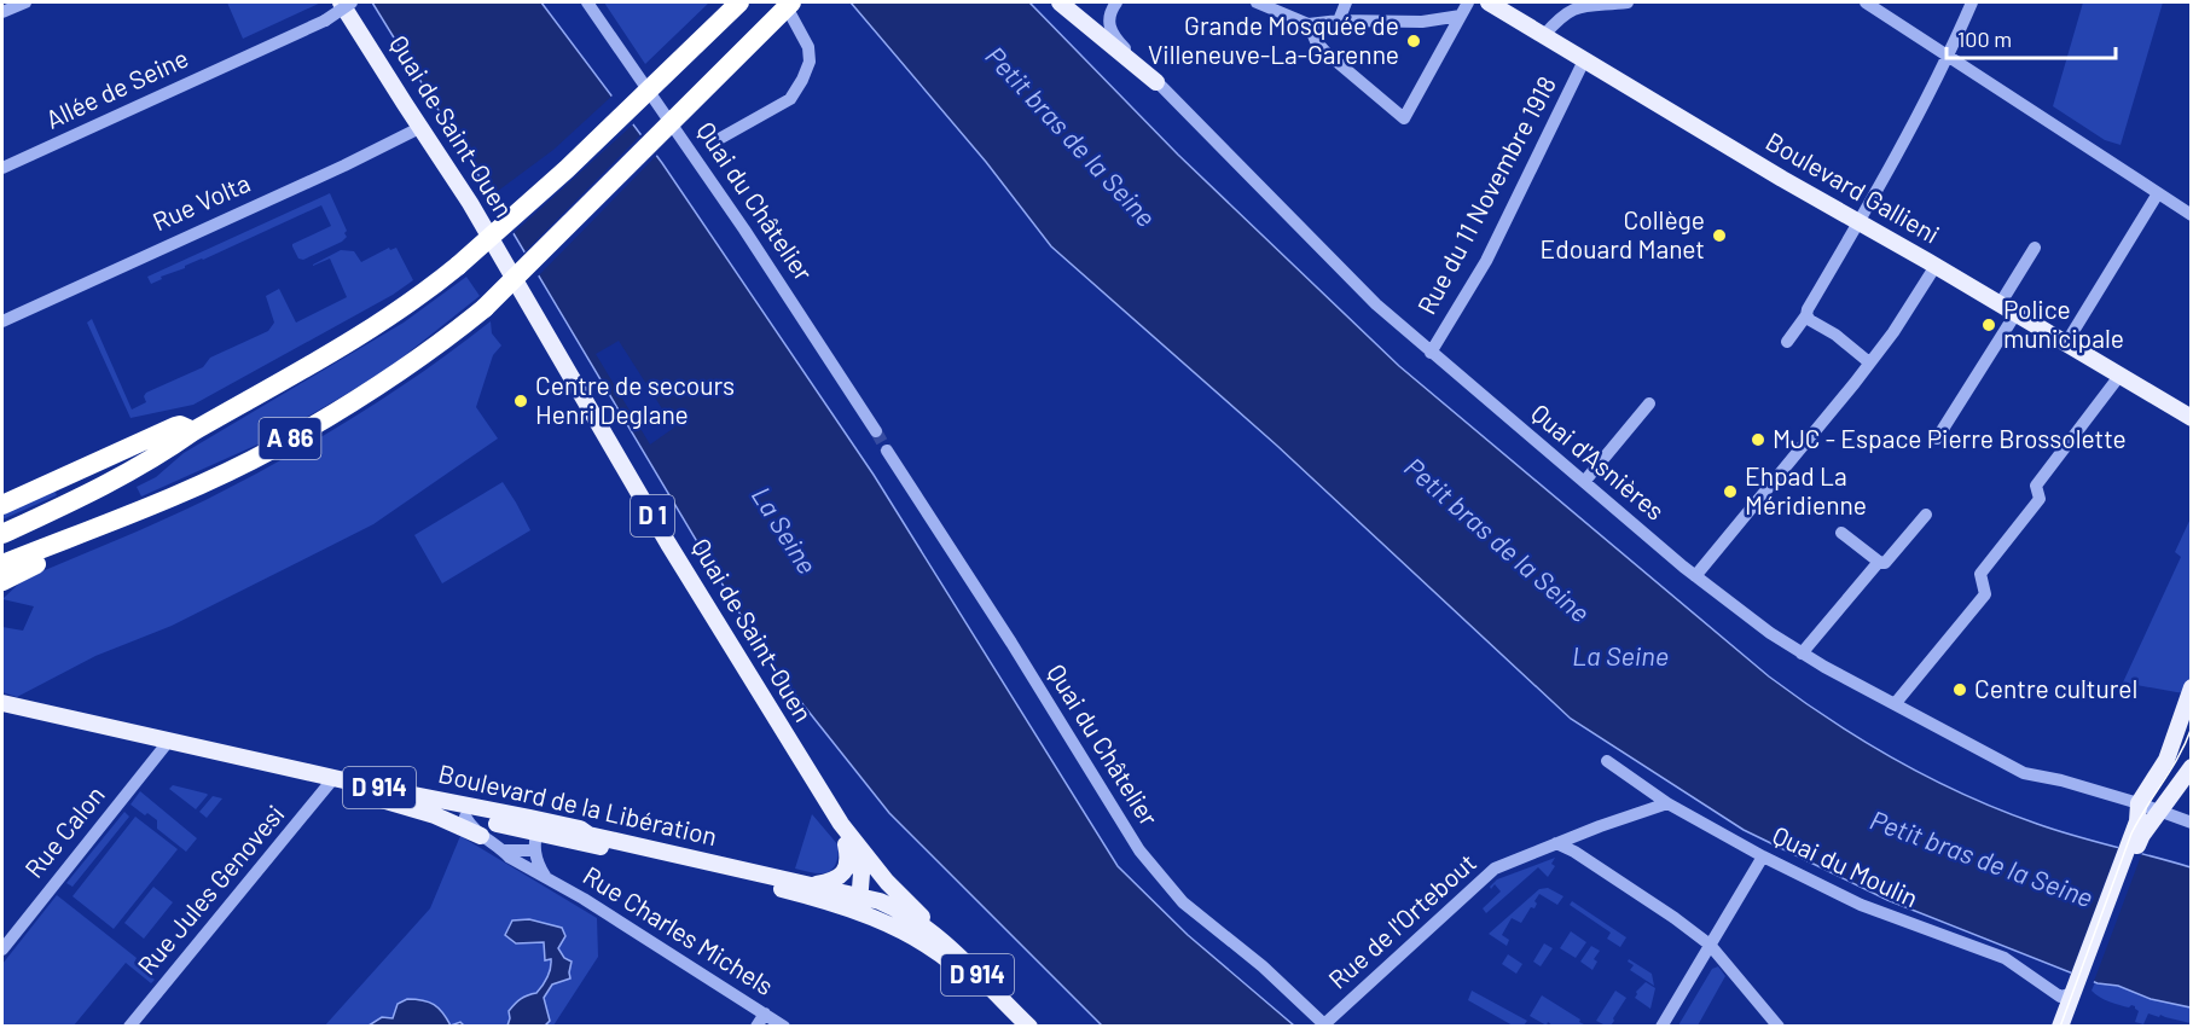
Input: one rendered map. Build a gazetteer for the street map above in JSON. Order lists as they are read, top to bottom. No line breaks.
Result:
{"streets":{"highway":["A 86"],"main road":["Quai de Saint-Ouen","Boulevard Gallieni","D 1","D 914","Boulevard de la Libération"],"street":["Allée de Seine","Rue du 11 Novembre 1918","Quai du Châtelier","Rue Volta","Quai d'Asnières","Rue Calon","Quai du Moulin","Rue Jules Genovesi","Rue de l'Ortebout","Rue Charles Michels"]},"crossings":[["Quai de Saint-Ouen","Rue Volta"],["Quai de Saint-Ouen","D 1"],["Quai de Saint-Ouen","Boulevard de la Libération"],["Boulevard Gallieni","Rue du 11 Novembre 1918"],["Rue du 11 Novembre 1918","Quai d'Asnières"],["Quai du Châtelier","Rue de l'Ortebout"],["D 1","D 914"],["D 1","Boulevard de la Libération"],["D 914","Boulevard de la Libération"],["Boulevard de la Libération","Rue Calon"],["Boulevard de la Libération","Rue Jules Genovesi"],["Boulevard de la Libération","Rue Charles Michels"],["Quai du Moulin","Rue de l'Ortebout"]],"water":["Petit bras de la Seine","La Seine"],"places":["Grande Mosquée de Villeneuve-La-Garenne","Collège Edouard Manet","Police municipale","Centre de secours Henri Deglane","MJC - Espace Pierre Brossolette","Ehpad La Méridienne","Centre culturel"],"scale_bar":"100 m"}
